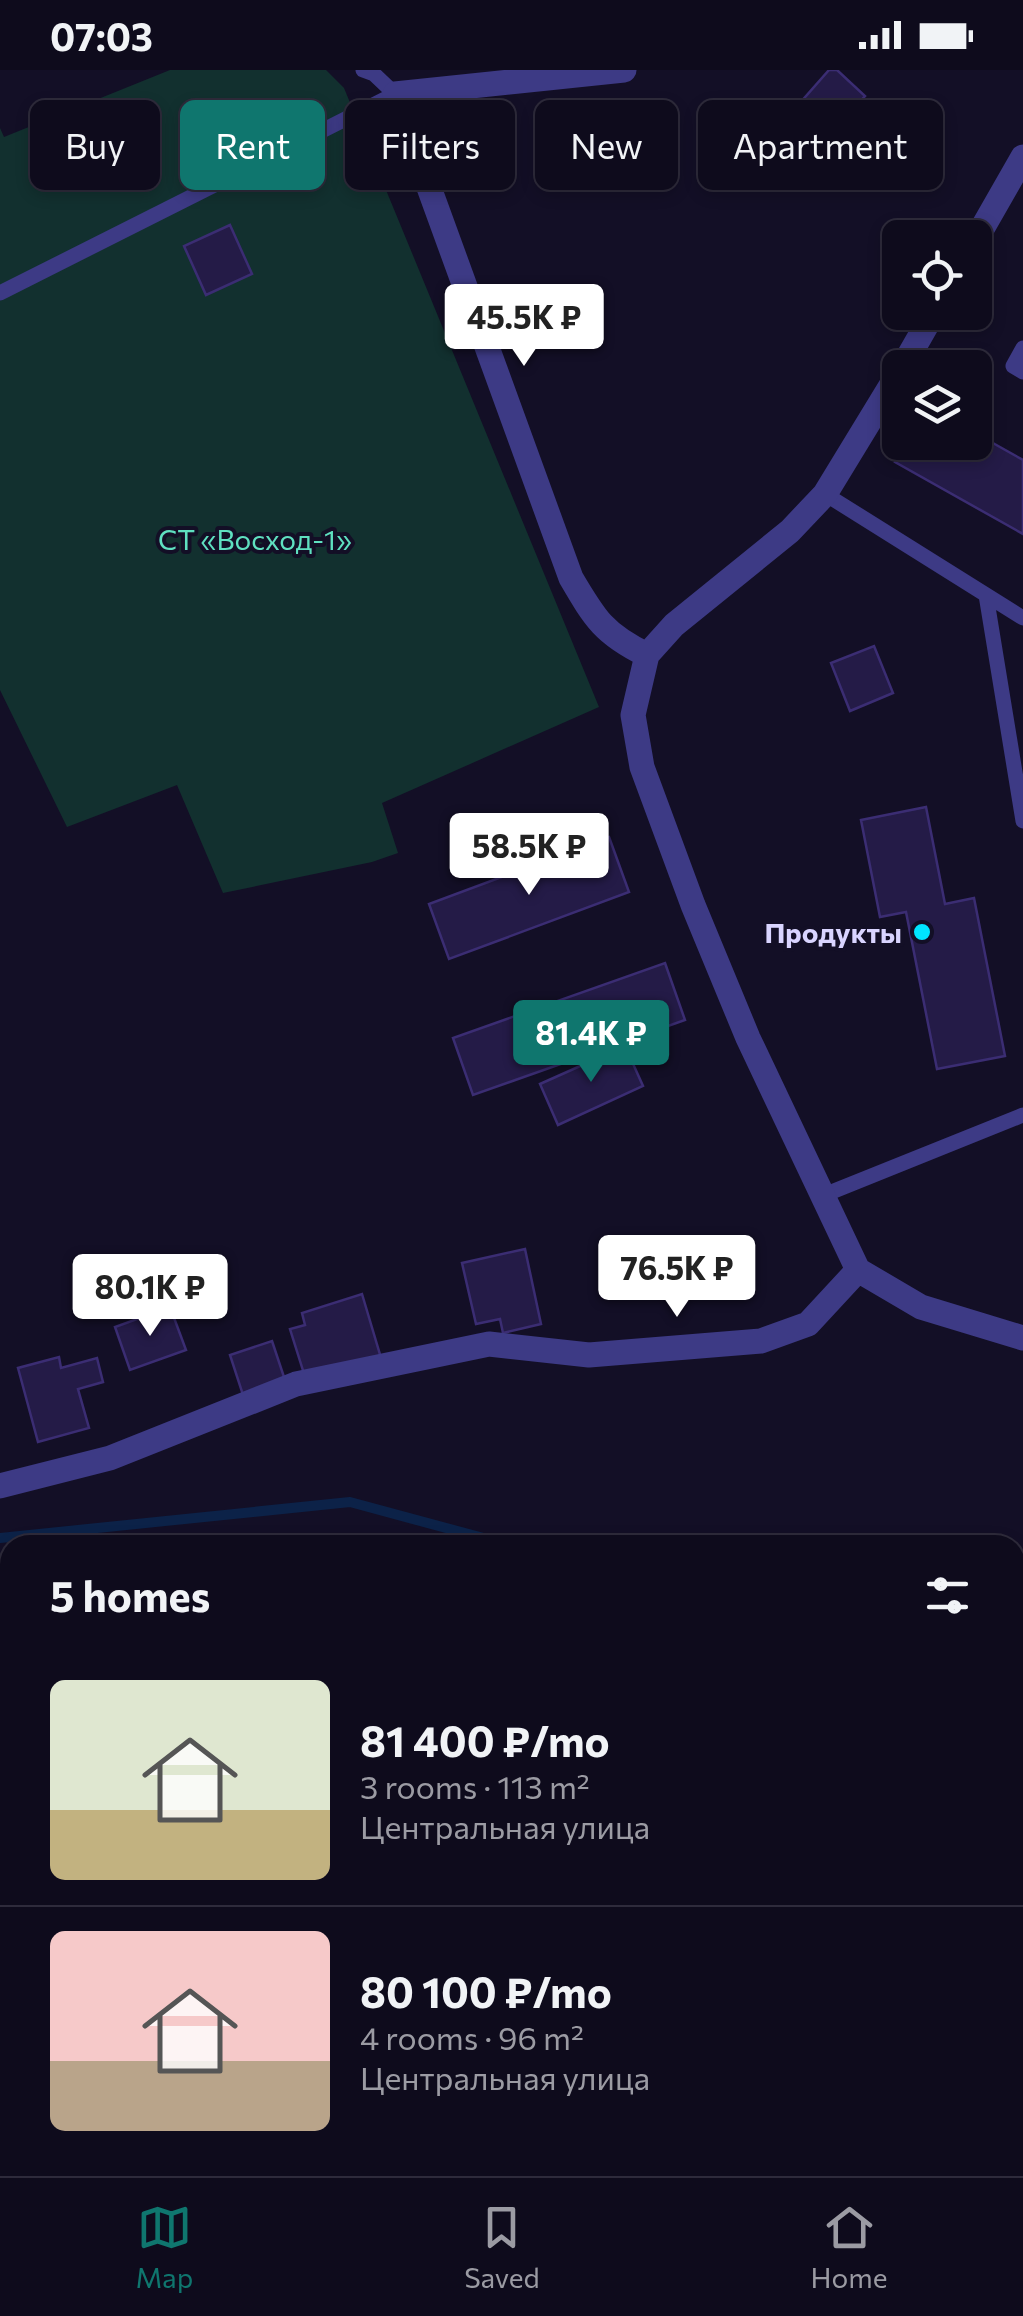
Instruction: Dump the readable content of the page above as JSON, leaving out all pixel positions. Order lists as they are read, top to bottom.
{
  "parks": ["СТ «Восход-1»"],
  "places": ["Продукты"],
  "page": {
    "status": "07:03",
    "chip": [
      "Buy",
      "Rent",
      "Filters",
      "New",
      "Apartment"
    ],
    "price": [
      "45.5K ₽",
      "58.5K ₽",
      "81.4K ₽",
      "76.5K ₽",
      "80.1K ₽"
    ],
    "heading": "5 homes",
    "list": [
      {
        "name": "81 400 ₽/mo",
        "note": "3 rooms · 113 m² · Центральная улица"
      },
      {
        "name": "80 100 ₽/mo",
        "note": "4 rooms · 96 m² · Центральная улица"
      }
    ],
    "tabs": ["Map", "Saved", "Home"]
  }
}
